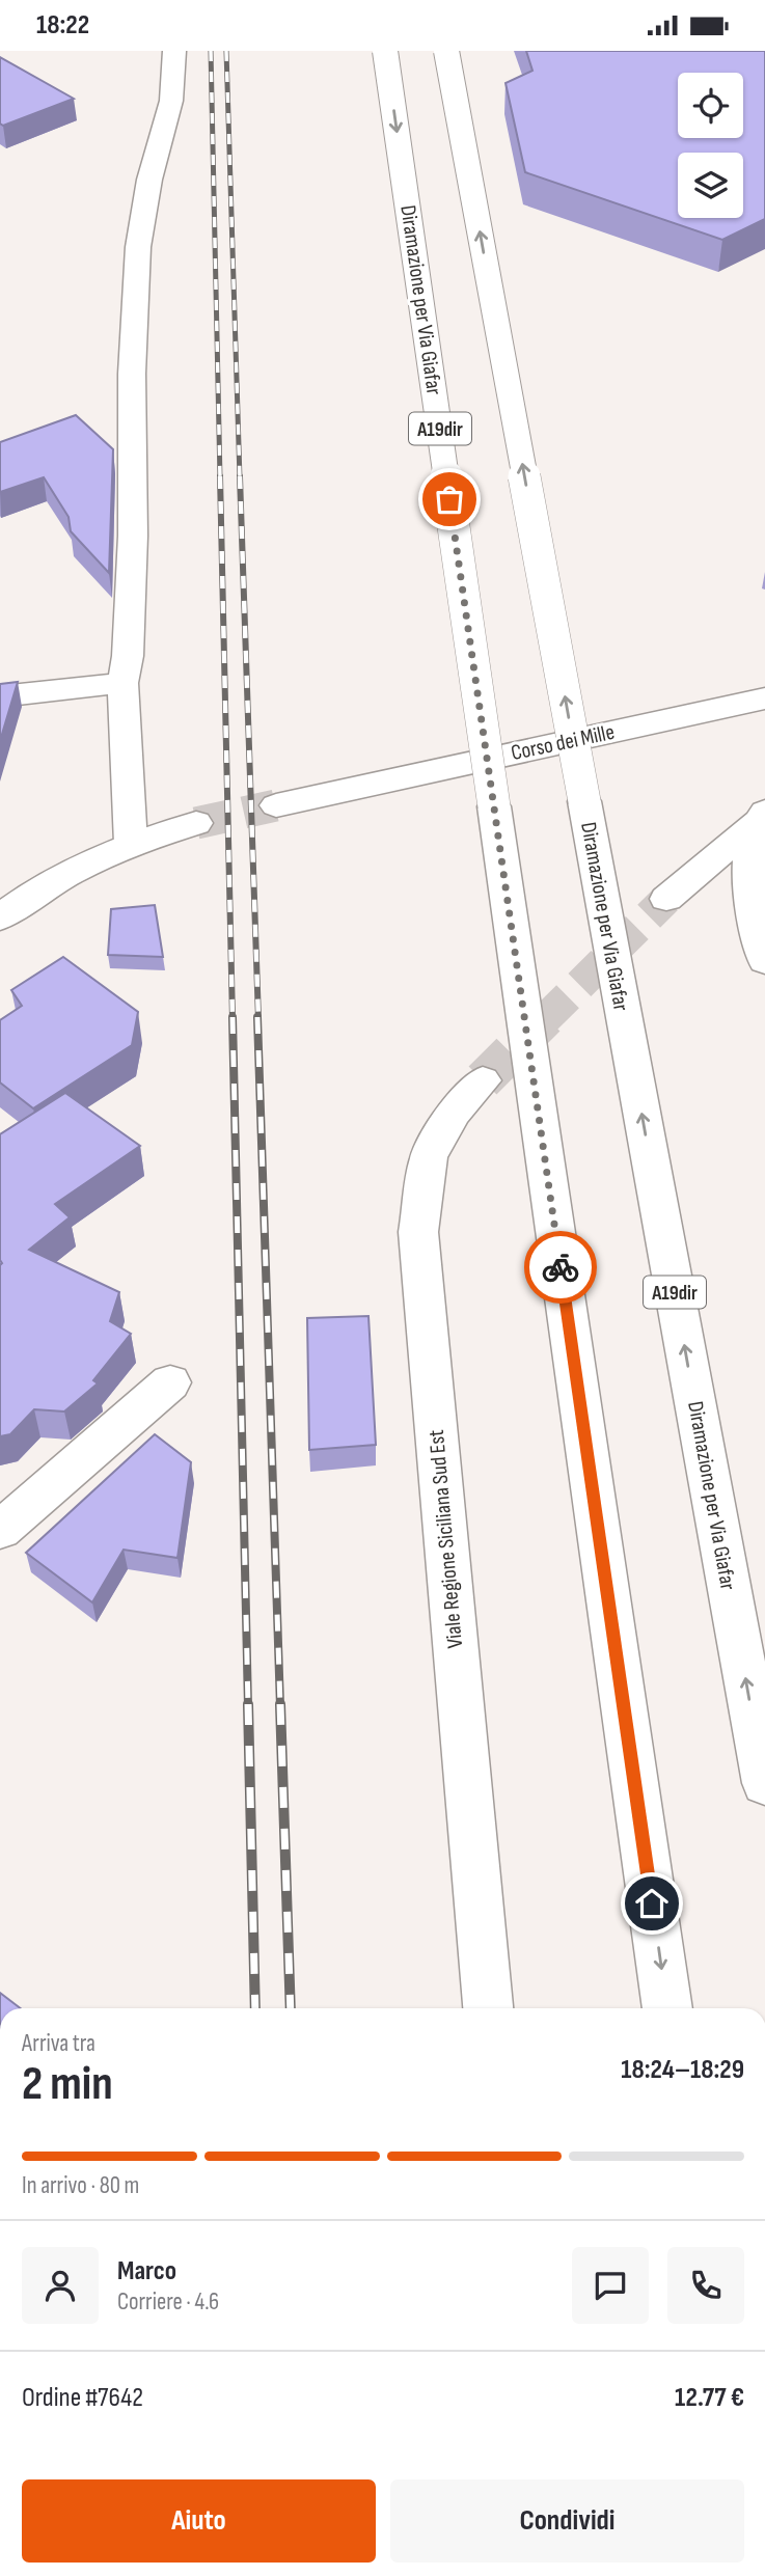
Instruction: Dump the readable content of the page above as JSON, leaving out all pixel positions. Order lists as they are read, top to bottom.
{
  "streets": {
    "main road": [
      "Diramazione per Via Giafar",
      "A19dir",
      "Corso dei Mille",
      "Viale Regione Siciliana Sud Est"
    ]
  },
  "page": {
    "status": "18:22",
    "heading": ["2 min", "Arriva tra", "18:24–18:29"],
    "panel": [
      "Marco",
      "Corriere · 4.6",
      "Ordine #7642",
      "12.77 €"
    ],
    "bar": "In arrivo · 80 m",
    "buttons": ["Aiuto", "Condividi"]
  }
}
